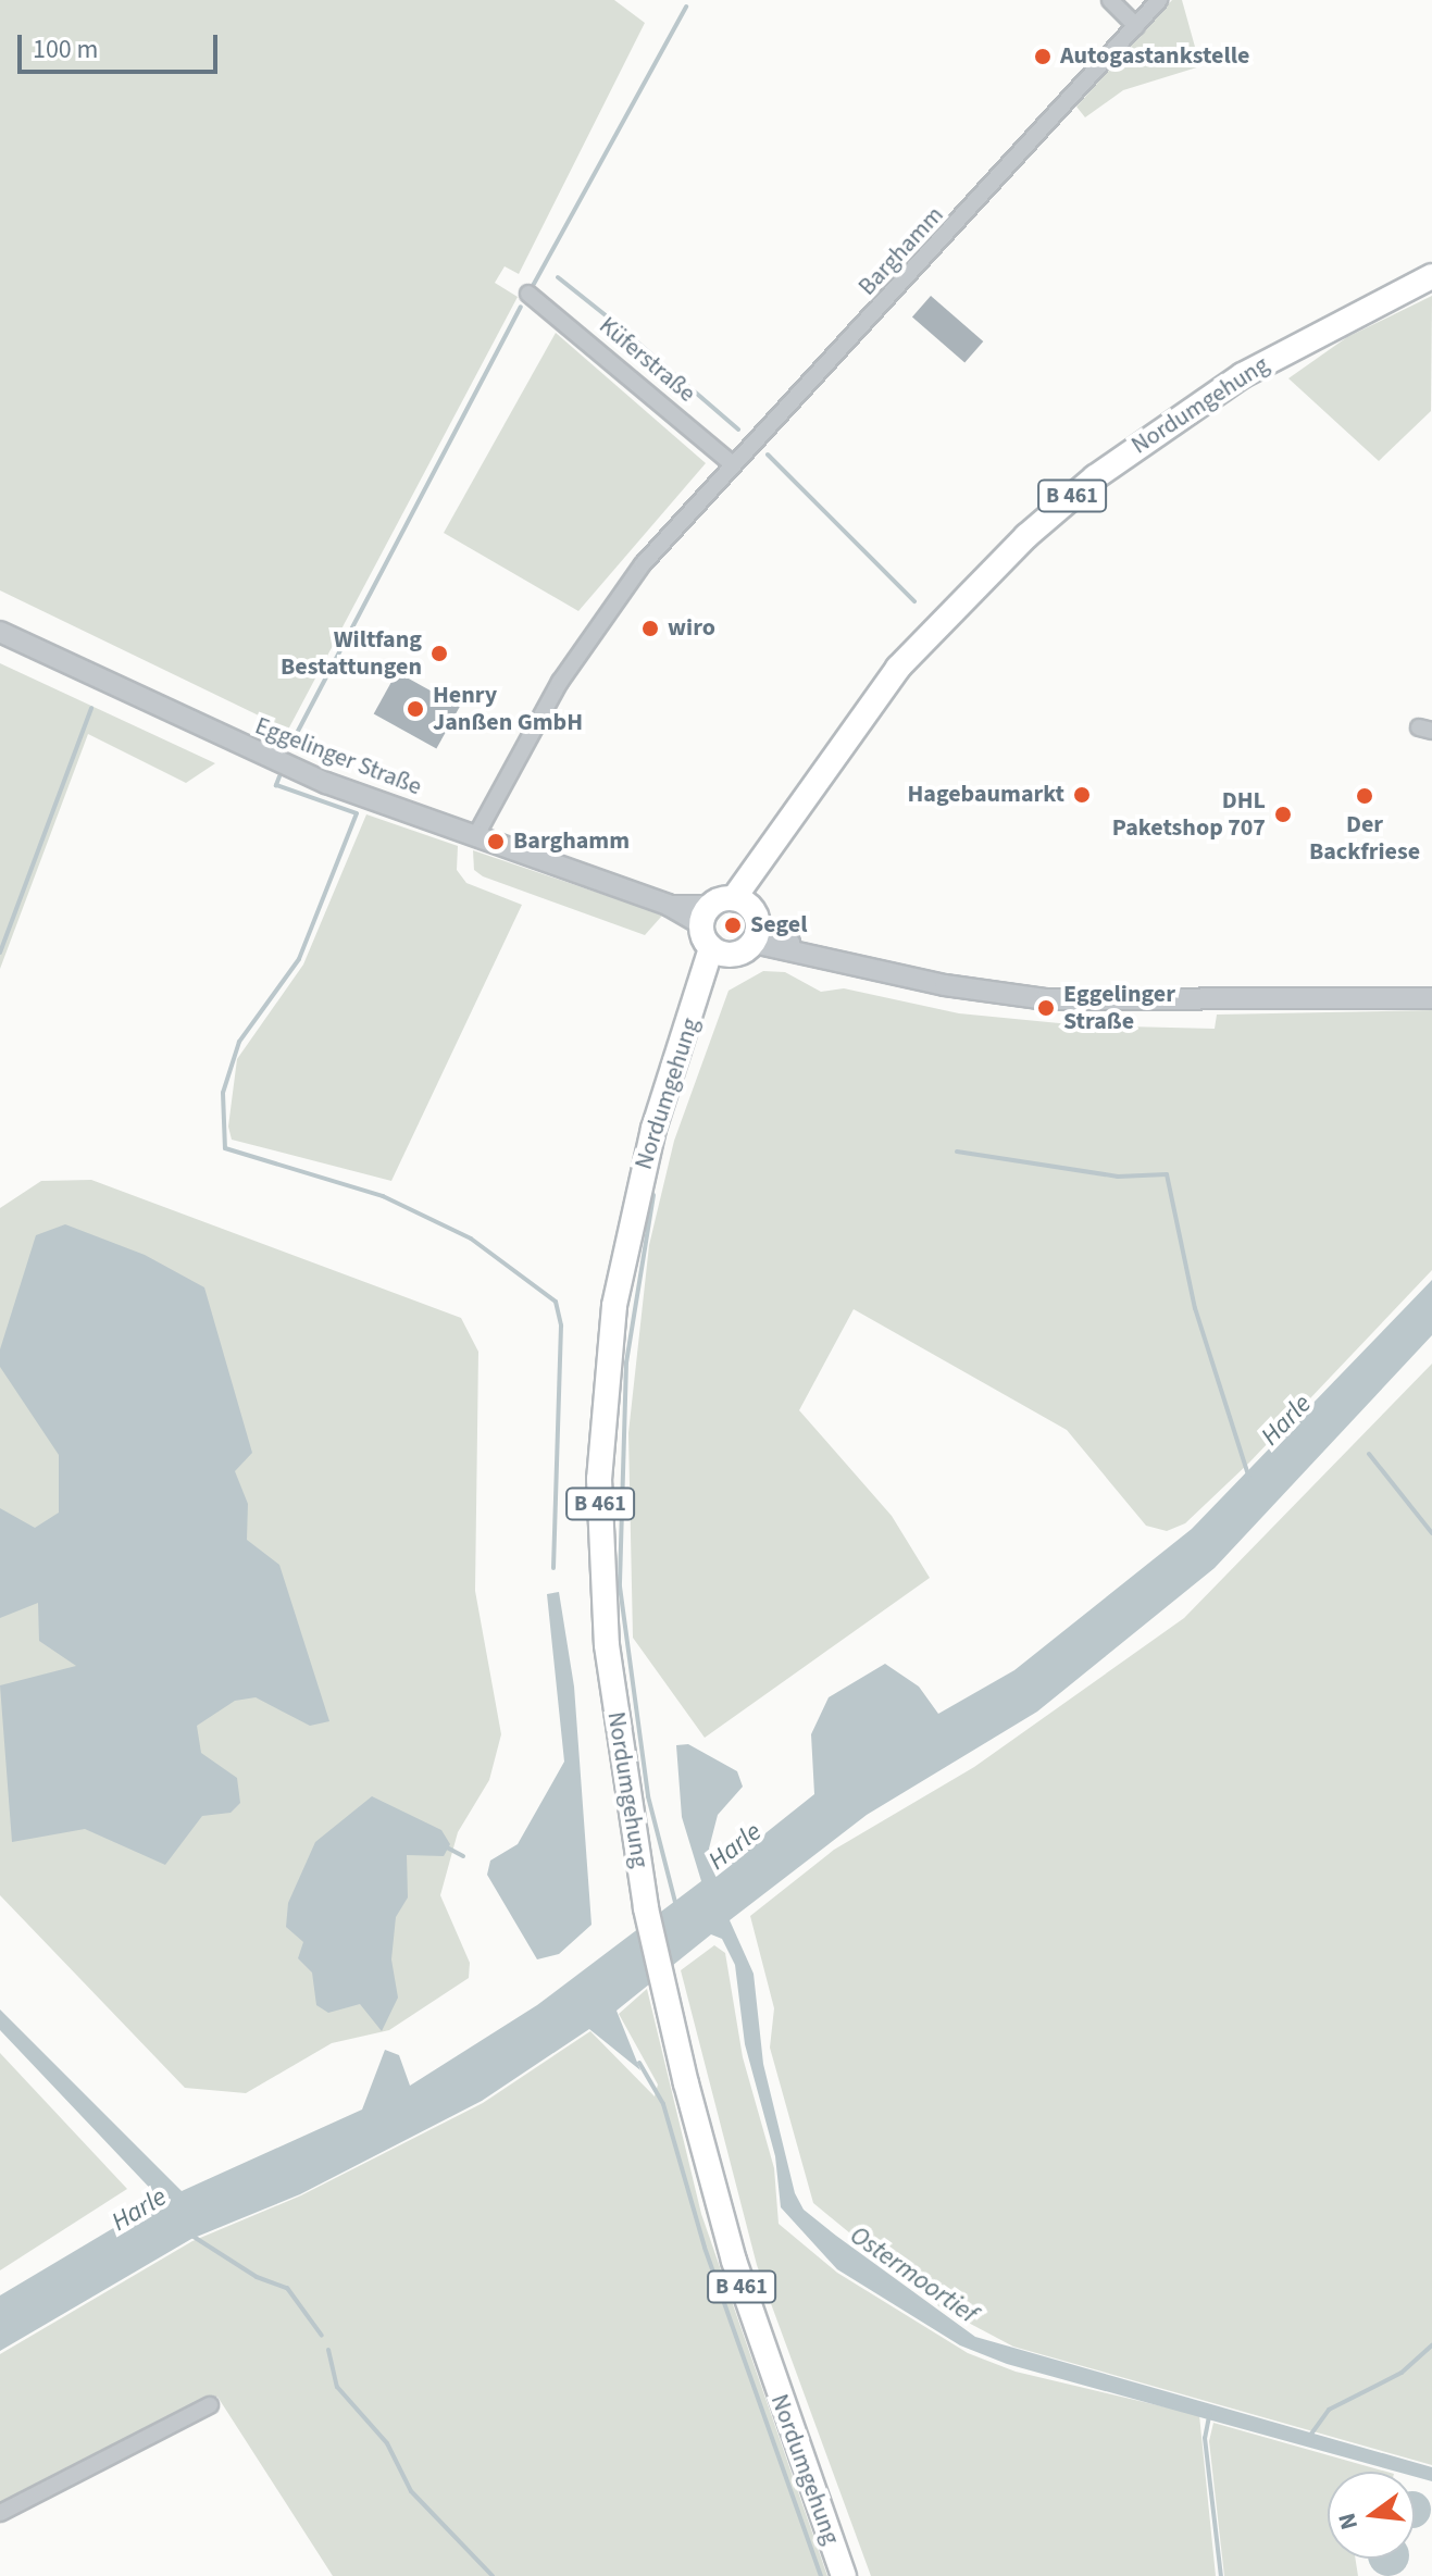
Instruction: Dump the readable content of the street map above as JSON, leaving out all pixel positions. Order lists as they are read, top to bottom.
{
  "streets": {
    "main road": ["Nordumgehung", "B 461"],
    "street": ["Barghamm", "Küferstraße", "Eggelinger Straße"]
  },
  "crossings": [
    ["Barghamm", "Küferstraße"],
    ["Barghamm", "Eggelinger Straße"]
  ],
  "water": ["Harle", "Ostermoortief"],
  "places": [
    "Autogastankstelle",
    "wiro",
    "Wiltfang Bestattungen",
    "Henry Janßen GmbH",
    "Hagebaumarkt",
    "Der Backfriese",
    "DHL Paketshop 707",
    "Barghamm",
    "Segel",
    "Eggelinger Straße"
  ],
  "scale_bar": "100 m",
  "north": "left"
}
